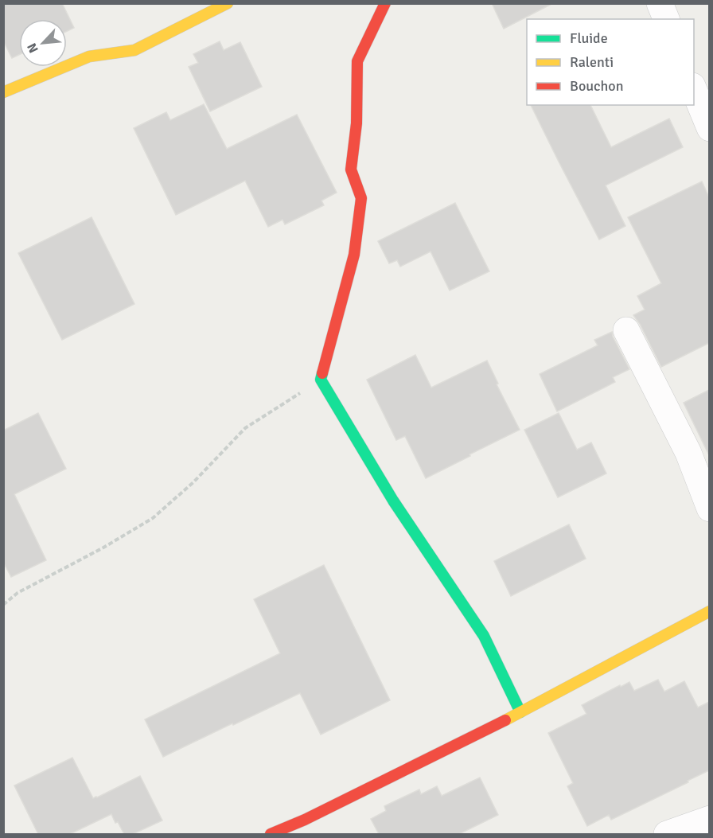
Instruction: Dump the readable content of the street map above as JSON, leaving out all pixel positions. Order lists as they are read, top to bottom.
{
  "legend": ["Fluide", "Ralenti", "Bouchon"],
  "north": "bottom left"
}
